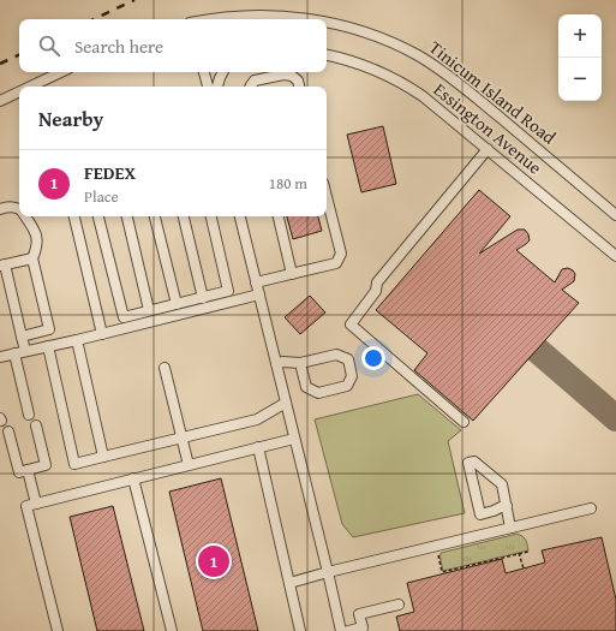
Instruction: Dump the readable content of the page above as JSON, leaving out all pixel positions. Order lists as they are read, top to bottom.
{
  "streets": {
    "street": ["Tinicum Island Road", "Essington Avenue"]
  },
  "page": {
    "map_buttons": ["+", "−"],
    "search": "Search here",
    "heading": "Nearby",
    "list": [
      {
        "mark": "1",
        "name": "FEDEX",
        "note": "Place",
        "value": "180 m"
      }
    ],
    "pins": "1"
  }
}
